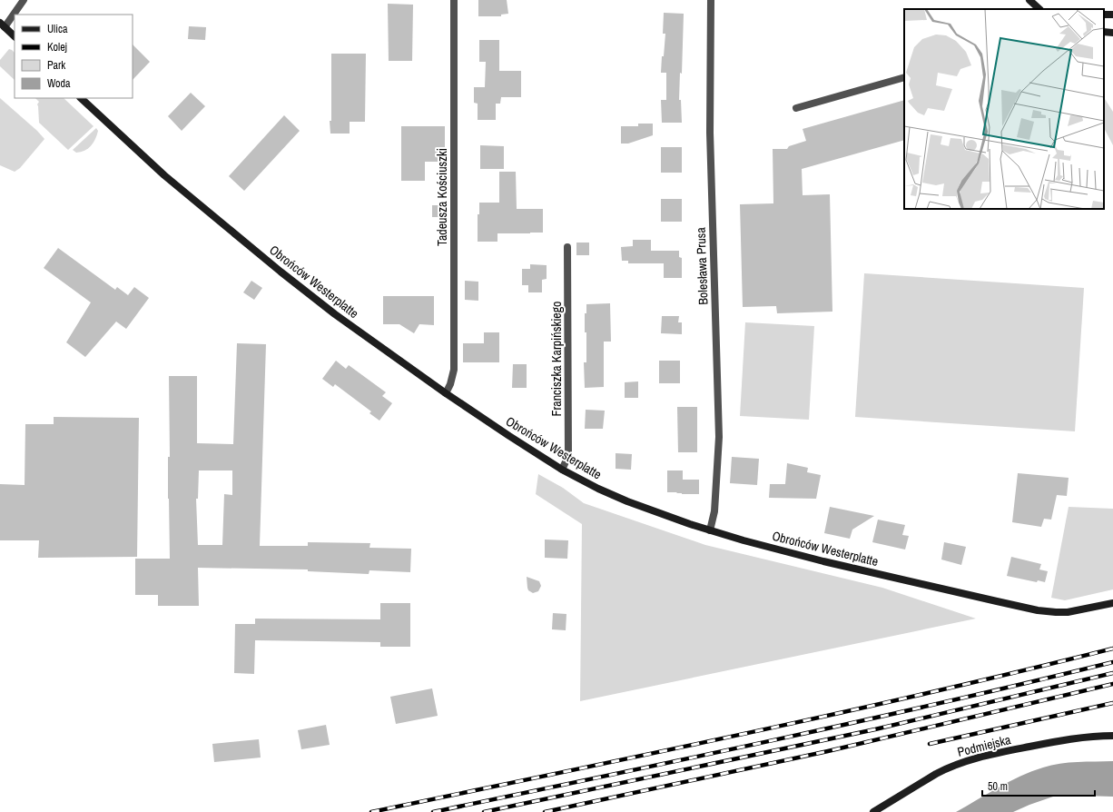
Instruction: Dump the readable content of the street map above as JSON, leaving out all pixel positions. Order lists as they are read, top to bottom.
{
  "streets": {
    "street": [
      "Tadeusza Kościuszki",
      "Bolesława Prusa",
      "Obrońców Westerplatte",
      "Franciszka Karpińskiego",
      "Podmiejska"
    ]
  },
  "crossings": [
    ["Tadeusza Kościuszki", "Obrońców Westerplatte"],
    ["Bolesława Prusa", "Obrońców Westerplatte"],
    ["Obrońców Westerplatte", "Franciszka Karpińskiego"]
  ],
  "legend": [
    "Ulica",
    "Kolej",
    "Park",
    "Woda"
  ],
  "scale_bar": "50 m"
}
